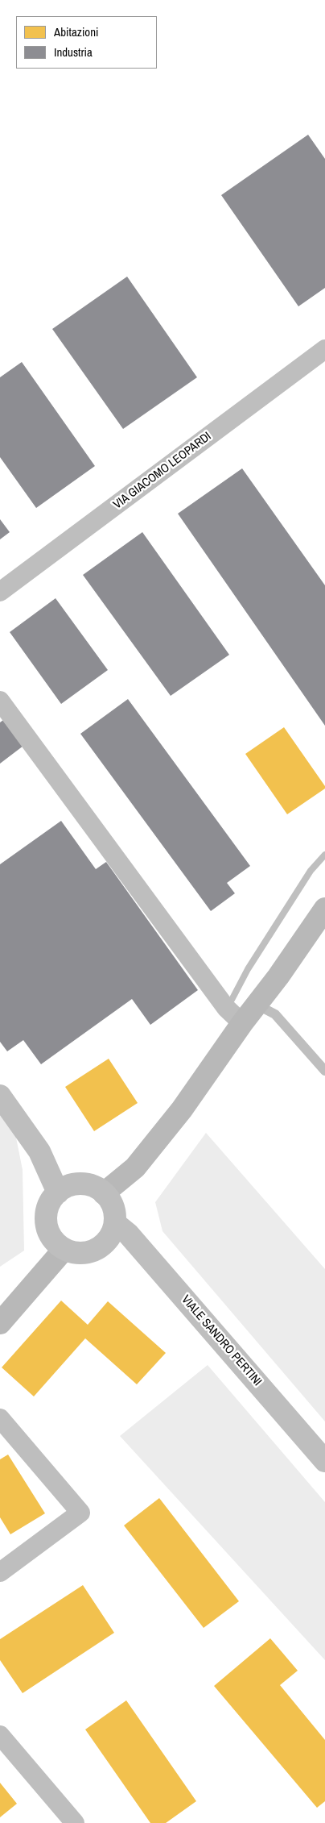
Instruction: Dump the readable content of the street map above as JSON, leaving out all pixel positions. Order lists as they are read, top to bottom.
{
  "streets": {
    "main road": ["VIALE SANDRO PERTINI"],
    "street": ["VIA GIACOMO LEOPARDI"]
  },
  "legend": ["Abitazioni", "Industria"]
}
